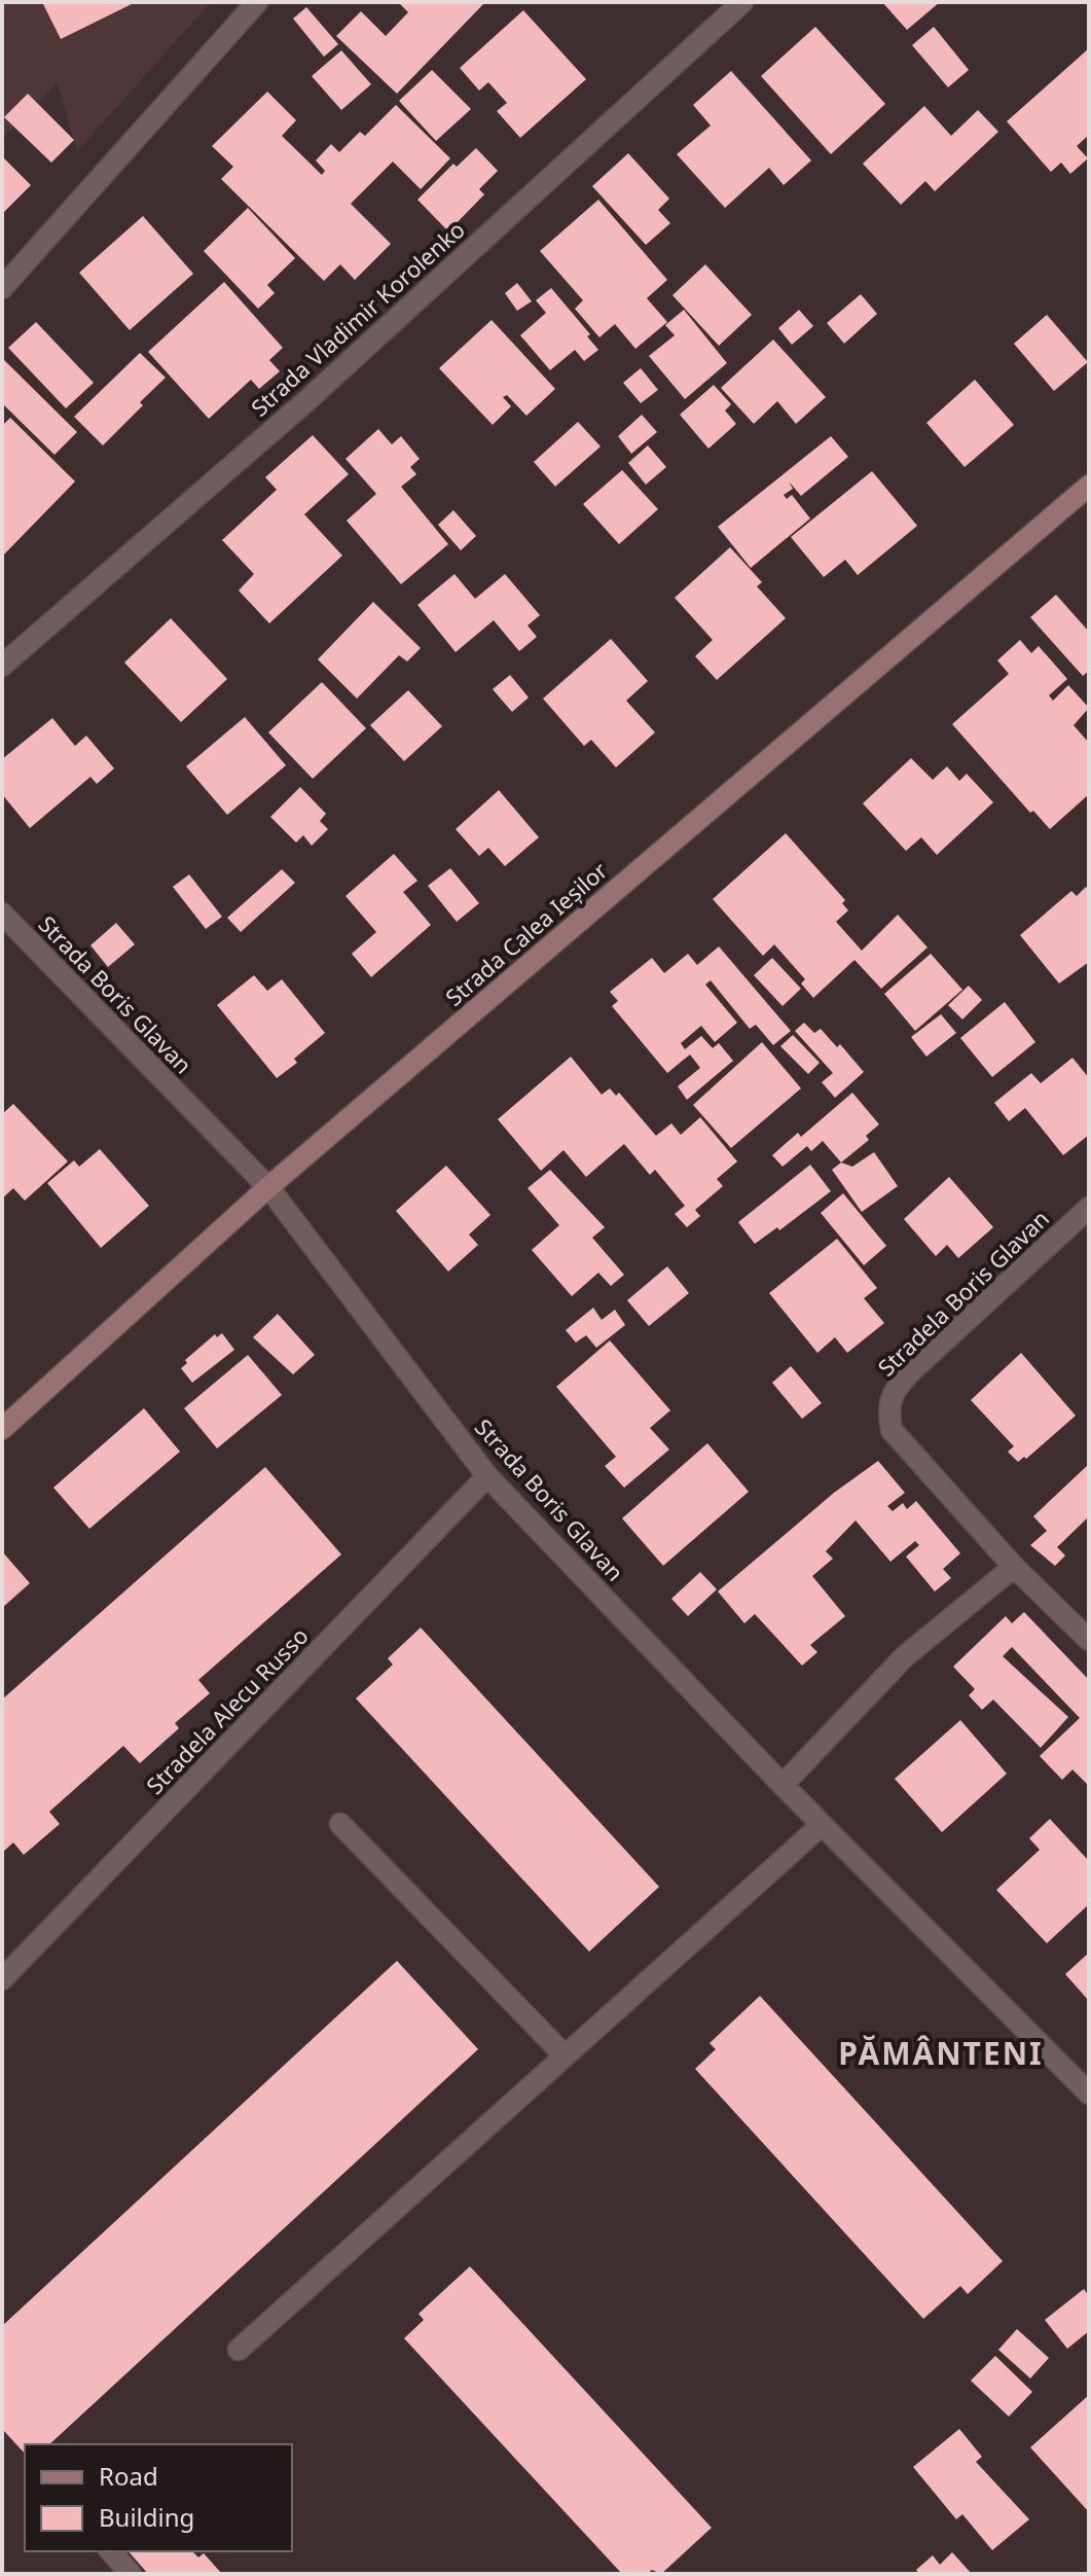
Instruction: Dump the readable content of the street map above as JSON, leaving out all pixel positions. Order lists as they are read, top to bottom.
{
  "streets": {
    "street": [
      "Strada Vladimir Korolenko",
      "Strada Calea Ieșilor",
      "Strada Boris Glavan",
      "Stradela Boris Glavan",
      "Stradela Alecu Russo"
    ]
  },
  "crossings": [
    ["Strada Calea Ieșilor", "Strada Boris Glavan"],
    ["Strada Boris Glavan", "Stradela Alecu Russo"]
  ],
  "districts": ["PĂMÂNTENI"],
  "legend": ["Road", "Building"]
}
